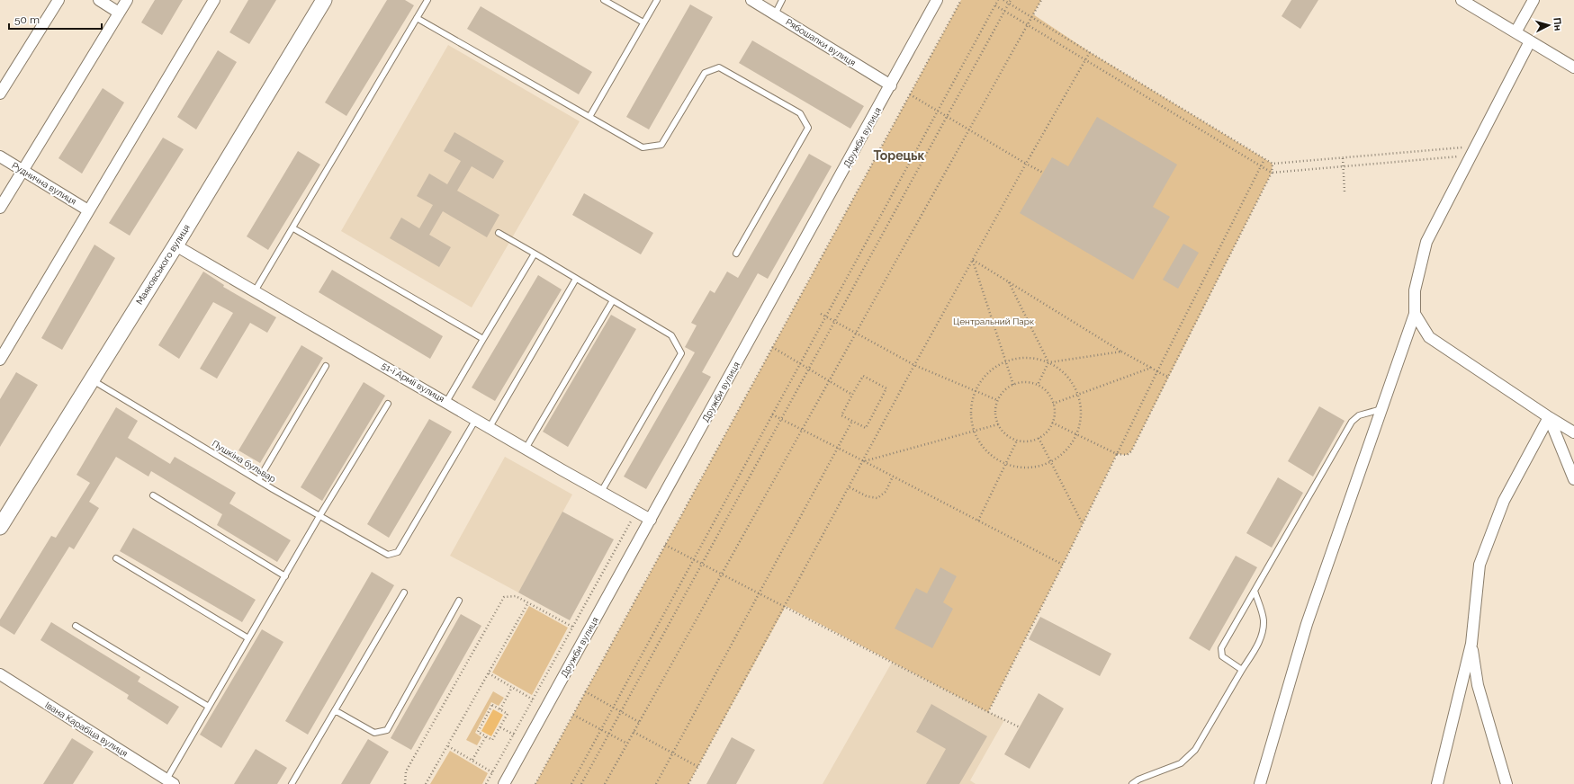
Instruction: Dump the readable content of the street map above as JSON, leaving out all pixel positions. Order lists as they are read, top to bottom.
{
  "streets": {
    "main road": ["Маяковського вулиця"],
    "street": [
      "Рябошапки вулиця",
      "Дружби вулиця",
      "Руднична вулиця",
      "51-ї Армії вулиця",
      "Івана Карабіца вулиця"
    ],
    "lane": ["Пушкіна бульвар"]
  },
  "crossings": [
    ["Рябошапки вулиця", "Дружби вулиця"],
    ["Дружби вулиця", "51-ї Армії вулиця"],
    ["Маяковського вулиця", "51-ї Армії вулиця"],
    ["Маяковського вулиця", "Пушкіна бульвар"],
    ["51-ї Армії вулиця", "Пушкіна бульвар"]
  ],
  "districts": ["Торецьк"],
  "parks": ["Центральний Парк"],
  "scale_bar": "50 m",
  "north": "right"
}
